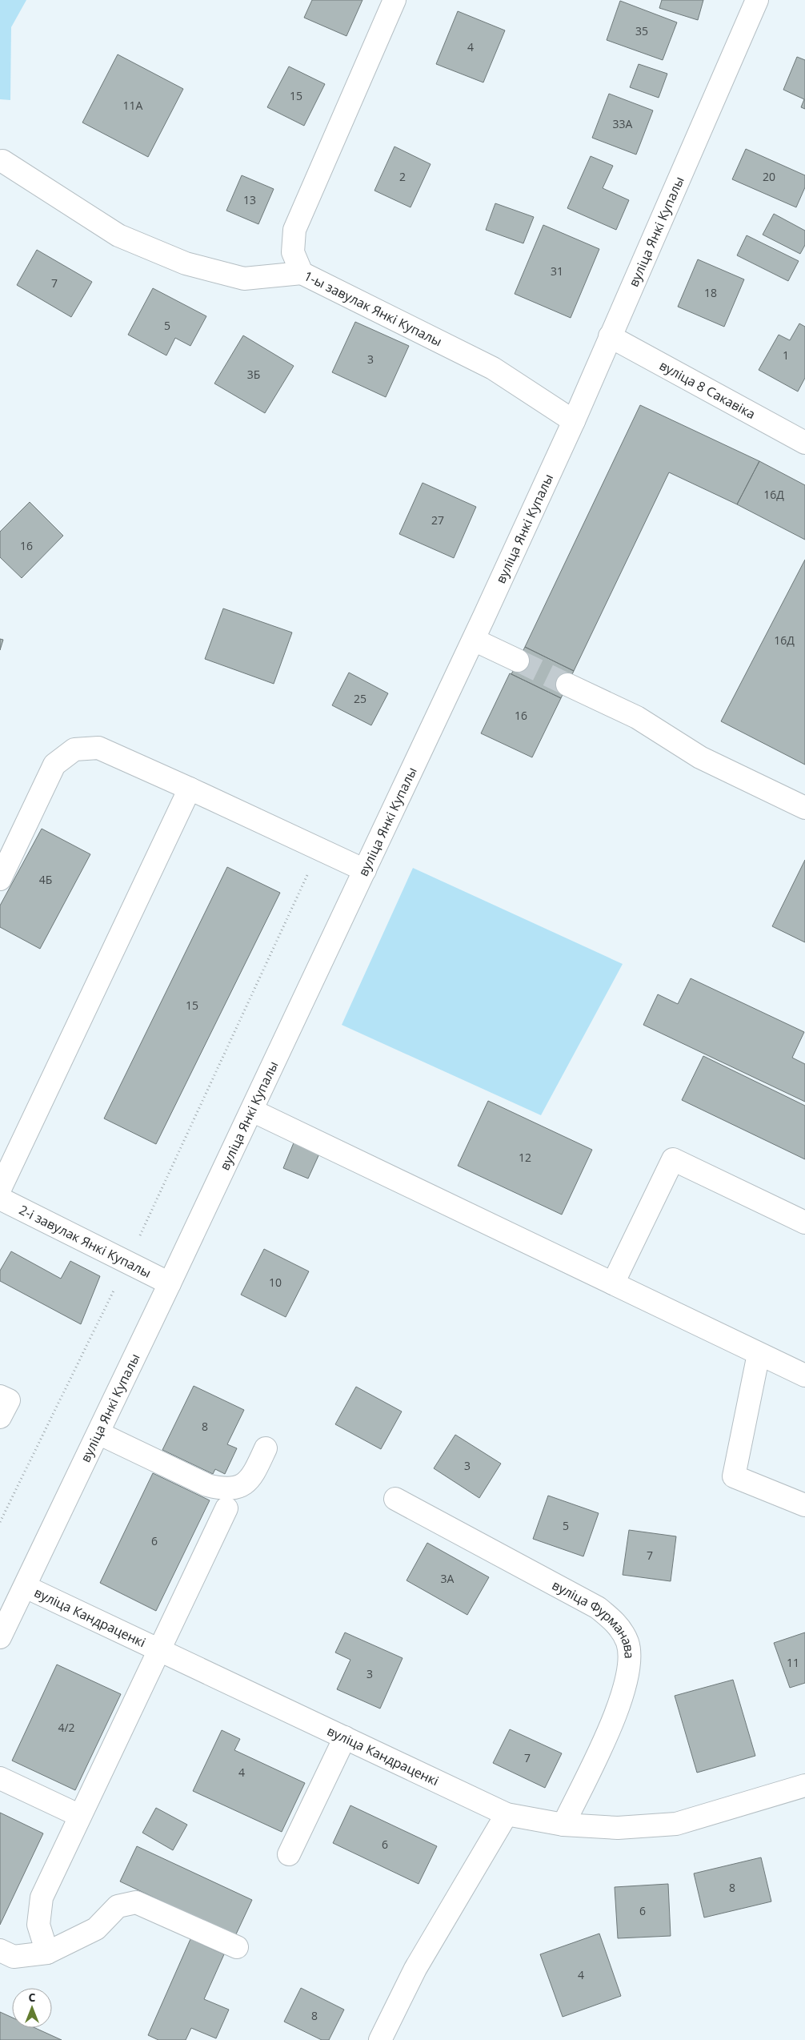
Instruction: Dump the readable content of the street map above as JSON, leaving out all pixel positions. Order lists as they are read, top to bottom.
{
  "streets": {
    "street": [
      "вуліца Янкі Купалы",
      "1-ы завулак Янкі Купалы",
      "вуліца 8 Сакавіка",
      "2-і завулак Янкі Купалы",
      "вуліца Кандраценкі",
      "вуліца Фурманава"
    ]
  },
  "crossings": [
    ["вуліца Янкі Купалы", "1-ы завулак Янкі Купалы"],
    ["вуліца Янкі Купалы", "вуліца 8 Сакавіка"],
    ["вуліца Янкі Купалы", "2-і завулак Янкі Купалы"],
    ["вуліца Янкі Купалы", "вуліца Кандраценкі"]
  ],
  "house_numbers": [
    "35",
    "4",
    "15",
    "11А",
    "33А",
    "2",
    "20",
    "13",
    "31",
    "7",
    "18",
    "5",
    "1",
    "3",
    "3Б",
    "16Д",
    "27",
    "16",
    "16Д",
    "25",
    "16",
    "4Б",
    "15",
    "12",
    "10",
    "8",
    "3",
    "5",
    "6",
    "7",
    "3А",
    "11",
    "3",
    "4/2",
    "7",
    "4",
    "6",
    "8",
    "6",
    "4",
    "8"
  ],
  "north": "top"
}
